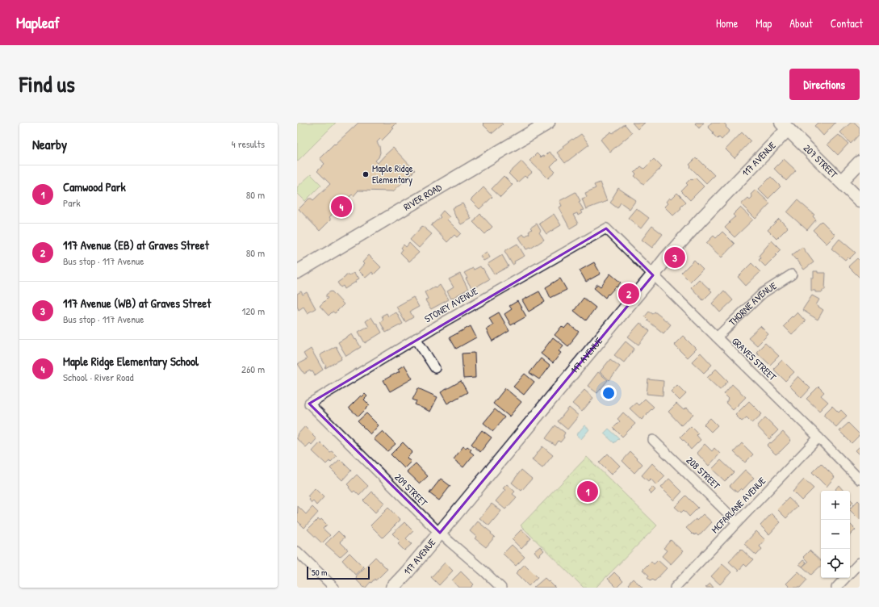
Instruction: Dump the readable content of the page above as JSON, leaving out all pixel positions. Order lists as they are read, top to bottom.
{
  "streets": {
    "street": [
      "117 AVENUE",
      "207 STREET",
      "RIVER ROAD",
      "STONEY AVENUE",
      "THORNE AVENUE",
      "GRAVES STREET",
      "208 STREET",
      "209 STREET",
      "MCFARLANE AVENUE"
    ]
  },
  "crossings": [
    ["117 AVENUE", "207 STREET"],
    ["117 AVENUE", "GRAVES STREET"],
    ["117 AVENUE", "209 STREET"],
    ["STONEY AVENUE", "GRAVES STREET"],
    ["STONEY AVENUE", "209 STREET"],
    ["THORNE AVENUE", "GRAVES STREET"],
    ["GRAVES STREET", "MCFARLANE AVENUE"],
    ["208 STREET", "MCFARLANE AVENUE"]
  ],
  "places": ["Maple Ridge Elementary"],
  "scale_bar": "50 m",
  "page": {
    "header": "Mapleaf",
    "nav": [
      "Home",
      "Map",
      "About",
      "Contact"
    ],
    "title": "Find us",
    "buttons": "Directions",
    "heading": ["Nearby", "4 results"],
    "list": [
      {
        "mark": "1",
        "name": "Camwood Park",
        "note": "Park",
        "value": "80 m"
      },
      {
        "mark": "2",
        "name": "117 Avenue (EB) at Graves Street",
        "note": "Bus stop · 117 Avenue",
        "value": "80 m"
      },
      {
        "mark": "3",
        "name": "117 Avenue (WB) at Graves Street",
        "note": "Bus stop · 117 Avenue",
        "value": "120 m"
      },
      {
        "mark": "4",
        "name": "Maple Ridge Elementary School",
        "note": "School · River Road",
        "value": "260 m"
      }
    ],
    "pins": [
      "4",
      "3",
      "2",
      "1"
    ],
    "map_buttons": ["+", "−"],
    "scale": "50 m"
  }
}
